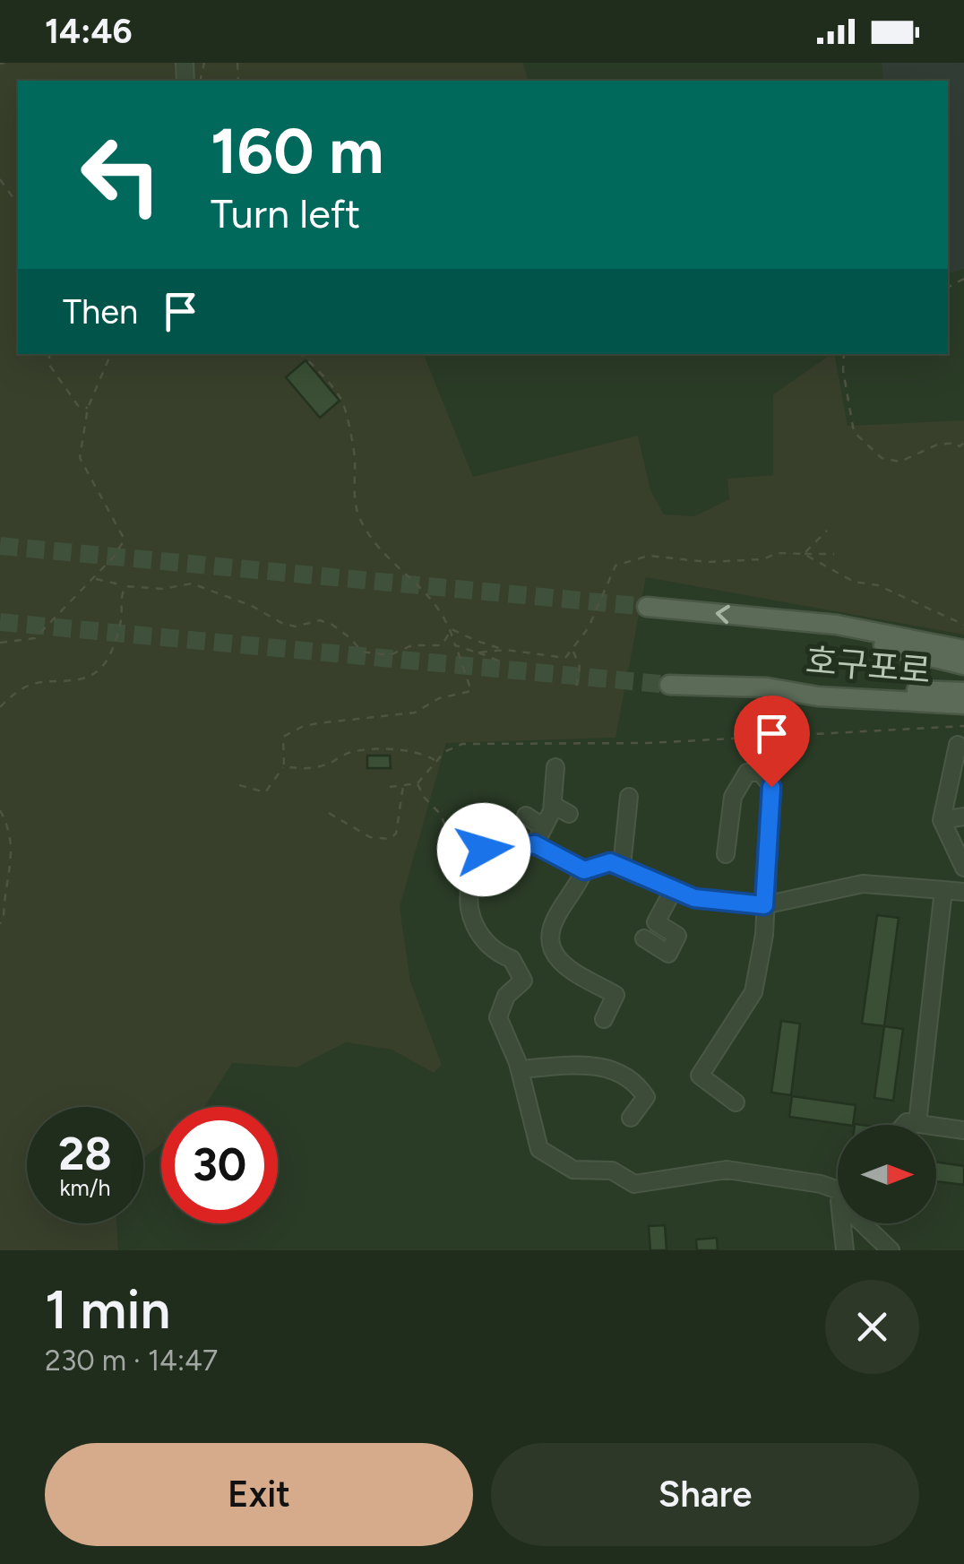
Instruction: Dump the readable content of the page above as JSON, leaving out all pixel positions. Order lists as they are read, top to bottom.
{
  "streets": {
    "main road": ["호구포로"]
  },
  "north": "right",
  "page": {
    "status": "14:46",
    "turn": ["160 m", "Turn left"],
    "then": "Then",
    "speed": "28 km/h",
    "limit": "30",
    "heading": ["1 min", "230 m · 14:47"],
    "buttons": ["Exit", "Share"]
  }
}
